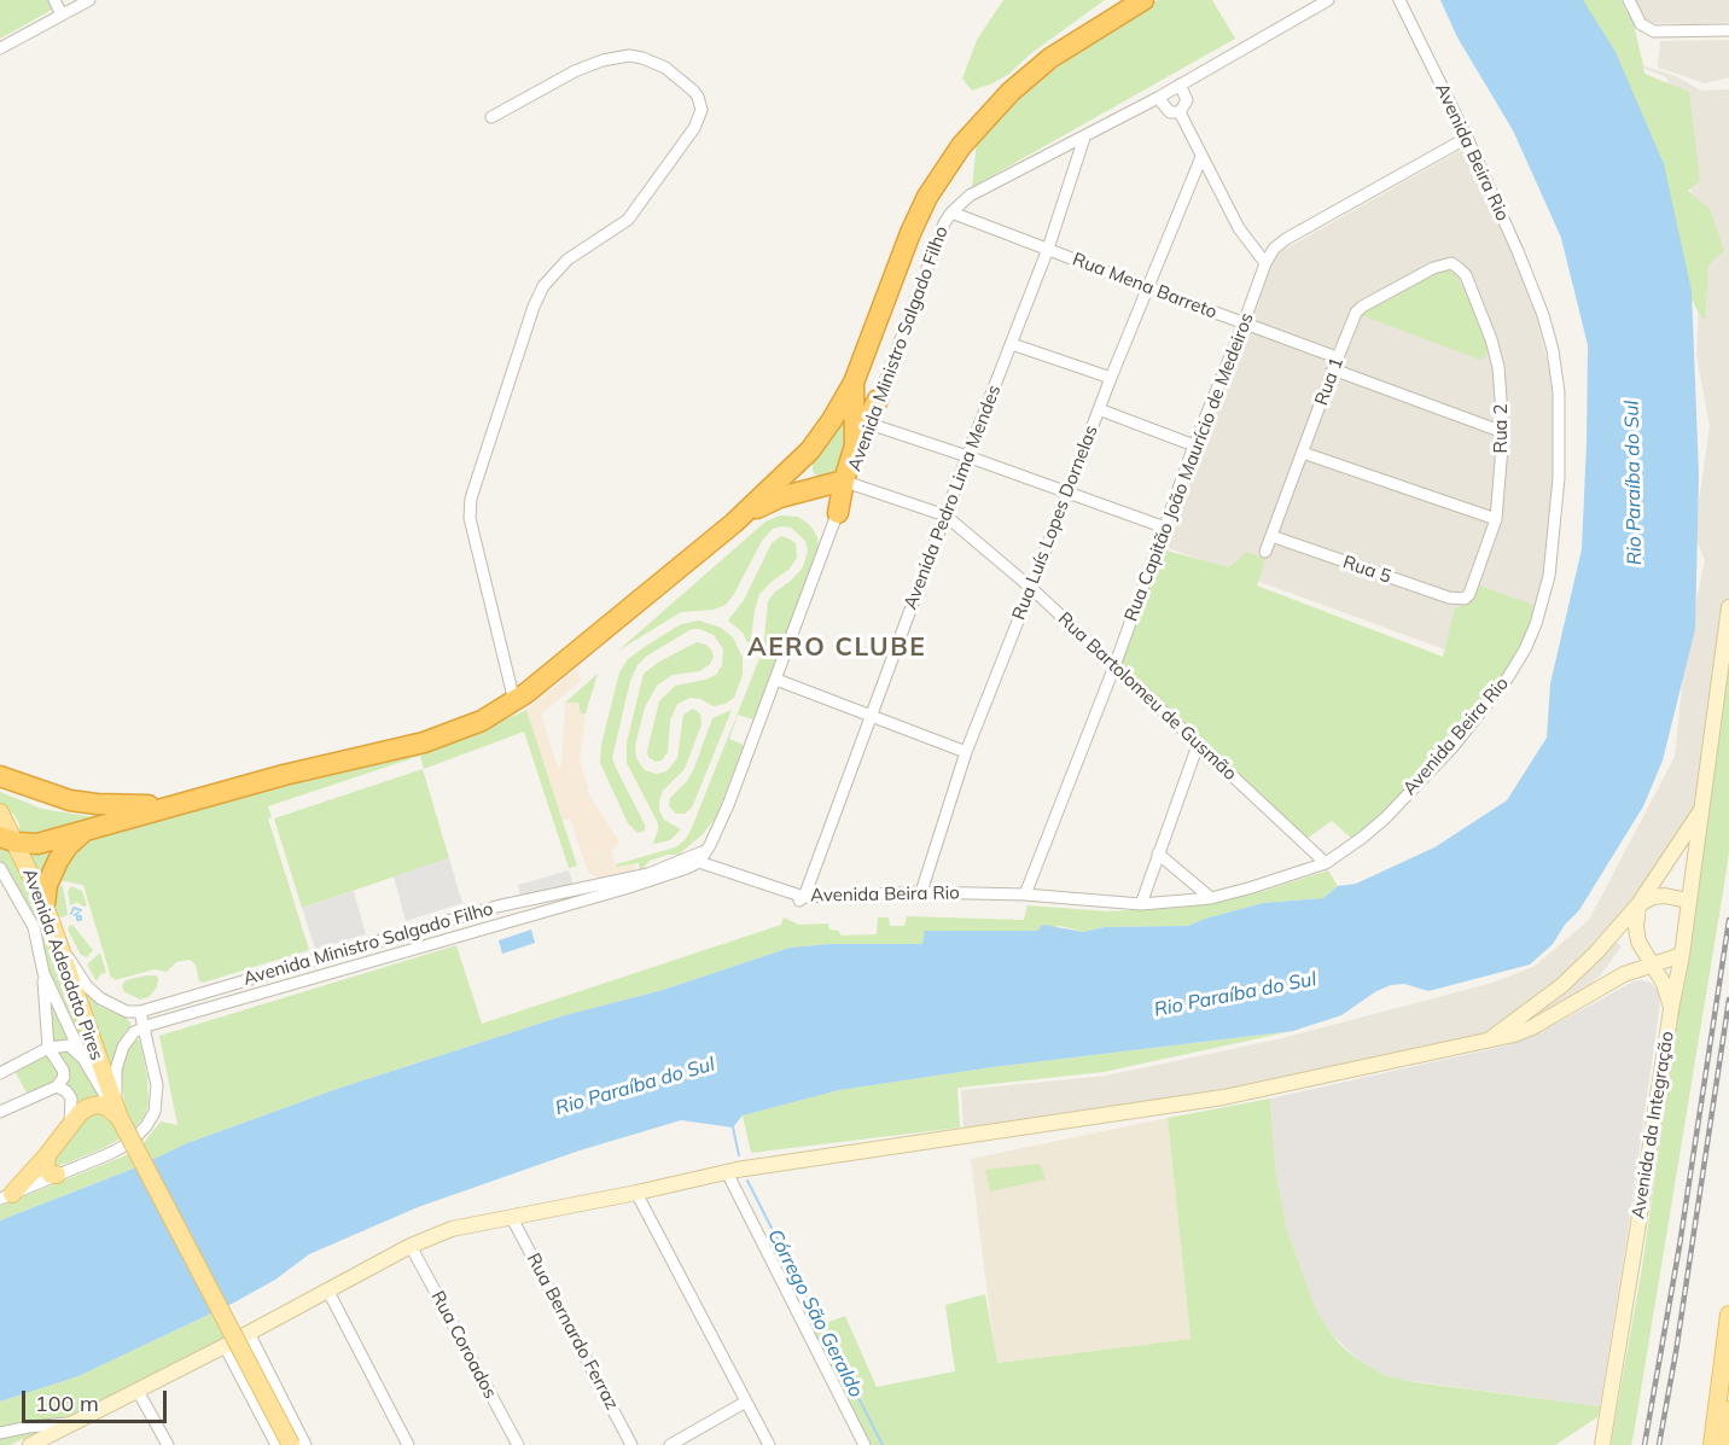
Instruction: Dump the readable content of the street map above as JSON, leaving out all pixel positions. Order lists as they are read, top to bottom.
{
  "streets": {
    "main road": ["Avenida Adeodato Pires"],
    "street": [
      "Avenida Beira Rio",
      "Rua Mena Barreto",
      "Avenida Ministro Salgado Filho",
      "Rua 1",
      "Rua 2",
      "Rua Capitão João Maurício de Medeiros",
      "Avenida Pedro Lima Mendes",
      "Rua Luís Lopes Dornelas",
      "Rua 5",
      "Rua Bartolomeu de Gusmão",
      "Avenida da Integração",
      "Rua Bernardo Ferraz",
      "Rua Coroados"
    ]
  },
  "crossings": [
    ["Avenida Beira Rio", "Avenida Ministro Salgado Filho"],
    ["Avenida Beira Rio", "Rua Capitão João Maurício de Medeiros"],
    ["Avenida Beira Rio", "Avenida Pedro Lima Mendes"],
    ["Avenida Beira Rio", "Rua Luís Lopes Dornelas"],
    ["Avenida Beira Rio", "Rua Bartolomeu de Gusmão"],
    ["Rua Mena Barreto", "Avenida Ministro Salgado Filho"],
    ["Rua Mena Barreto", "Rua 1"],
    ["Rua Mena Barreto", "Rua Capitão João Maurício de Medeiros"],
    ["Rua Mena Barreto", "Avenida Pedro Lima Mendes"],
    ["Rua Mena Barreto", "Rua Luís Lopes Dornelas"],
    ["Avenida Ministro Salgado Filho", "Avenida Pedro Lima Mendes"],
    ["Avenida Ministro Salgado Filho", "Rua Bartolomeu de Gusmão"],
    ["Rua 1", "Rua 2"],
    ["Rua 1", "Rua 5"],
    ["Rua 2", "Rua 5"],
    ["Rua Capitão João Maurício de Medeiros", "Rua Bartolomeu de Gusmão"],
    ["Avenida Pedro Lima Mendes", "Rua Bartolomeu de Gusmão"],
    ["Rua Luís Lopes Dornelas", "Rua Bartolomeu de Gusmão"]
  ],
  "districts": ["AERO CLUBE"],
  "water": ["Rio Paraíba do Sul", "Córrego São Geraldo"],
  "scale_bar": "100 m"
}
